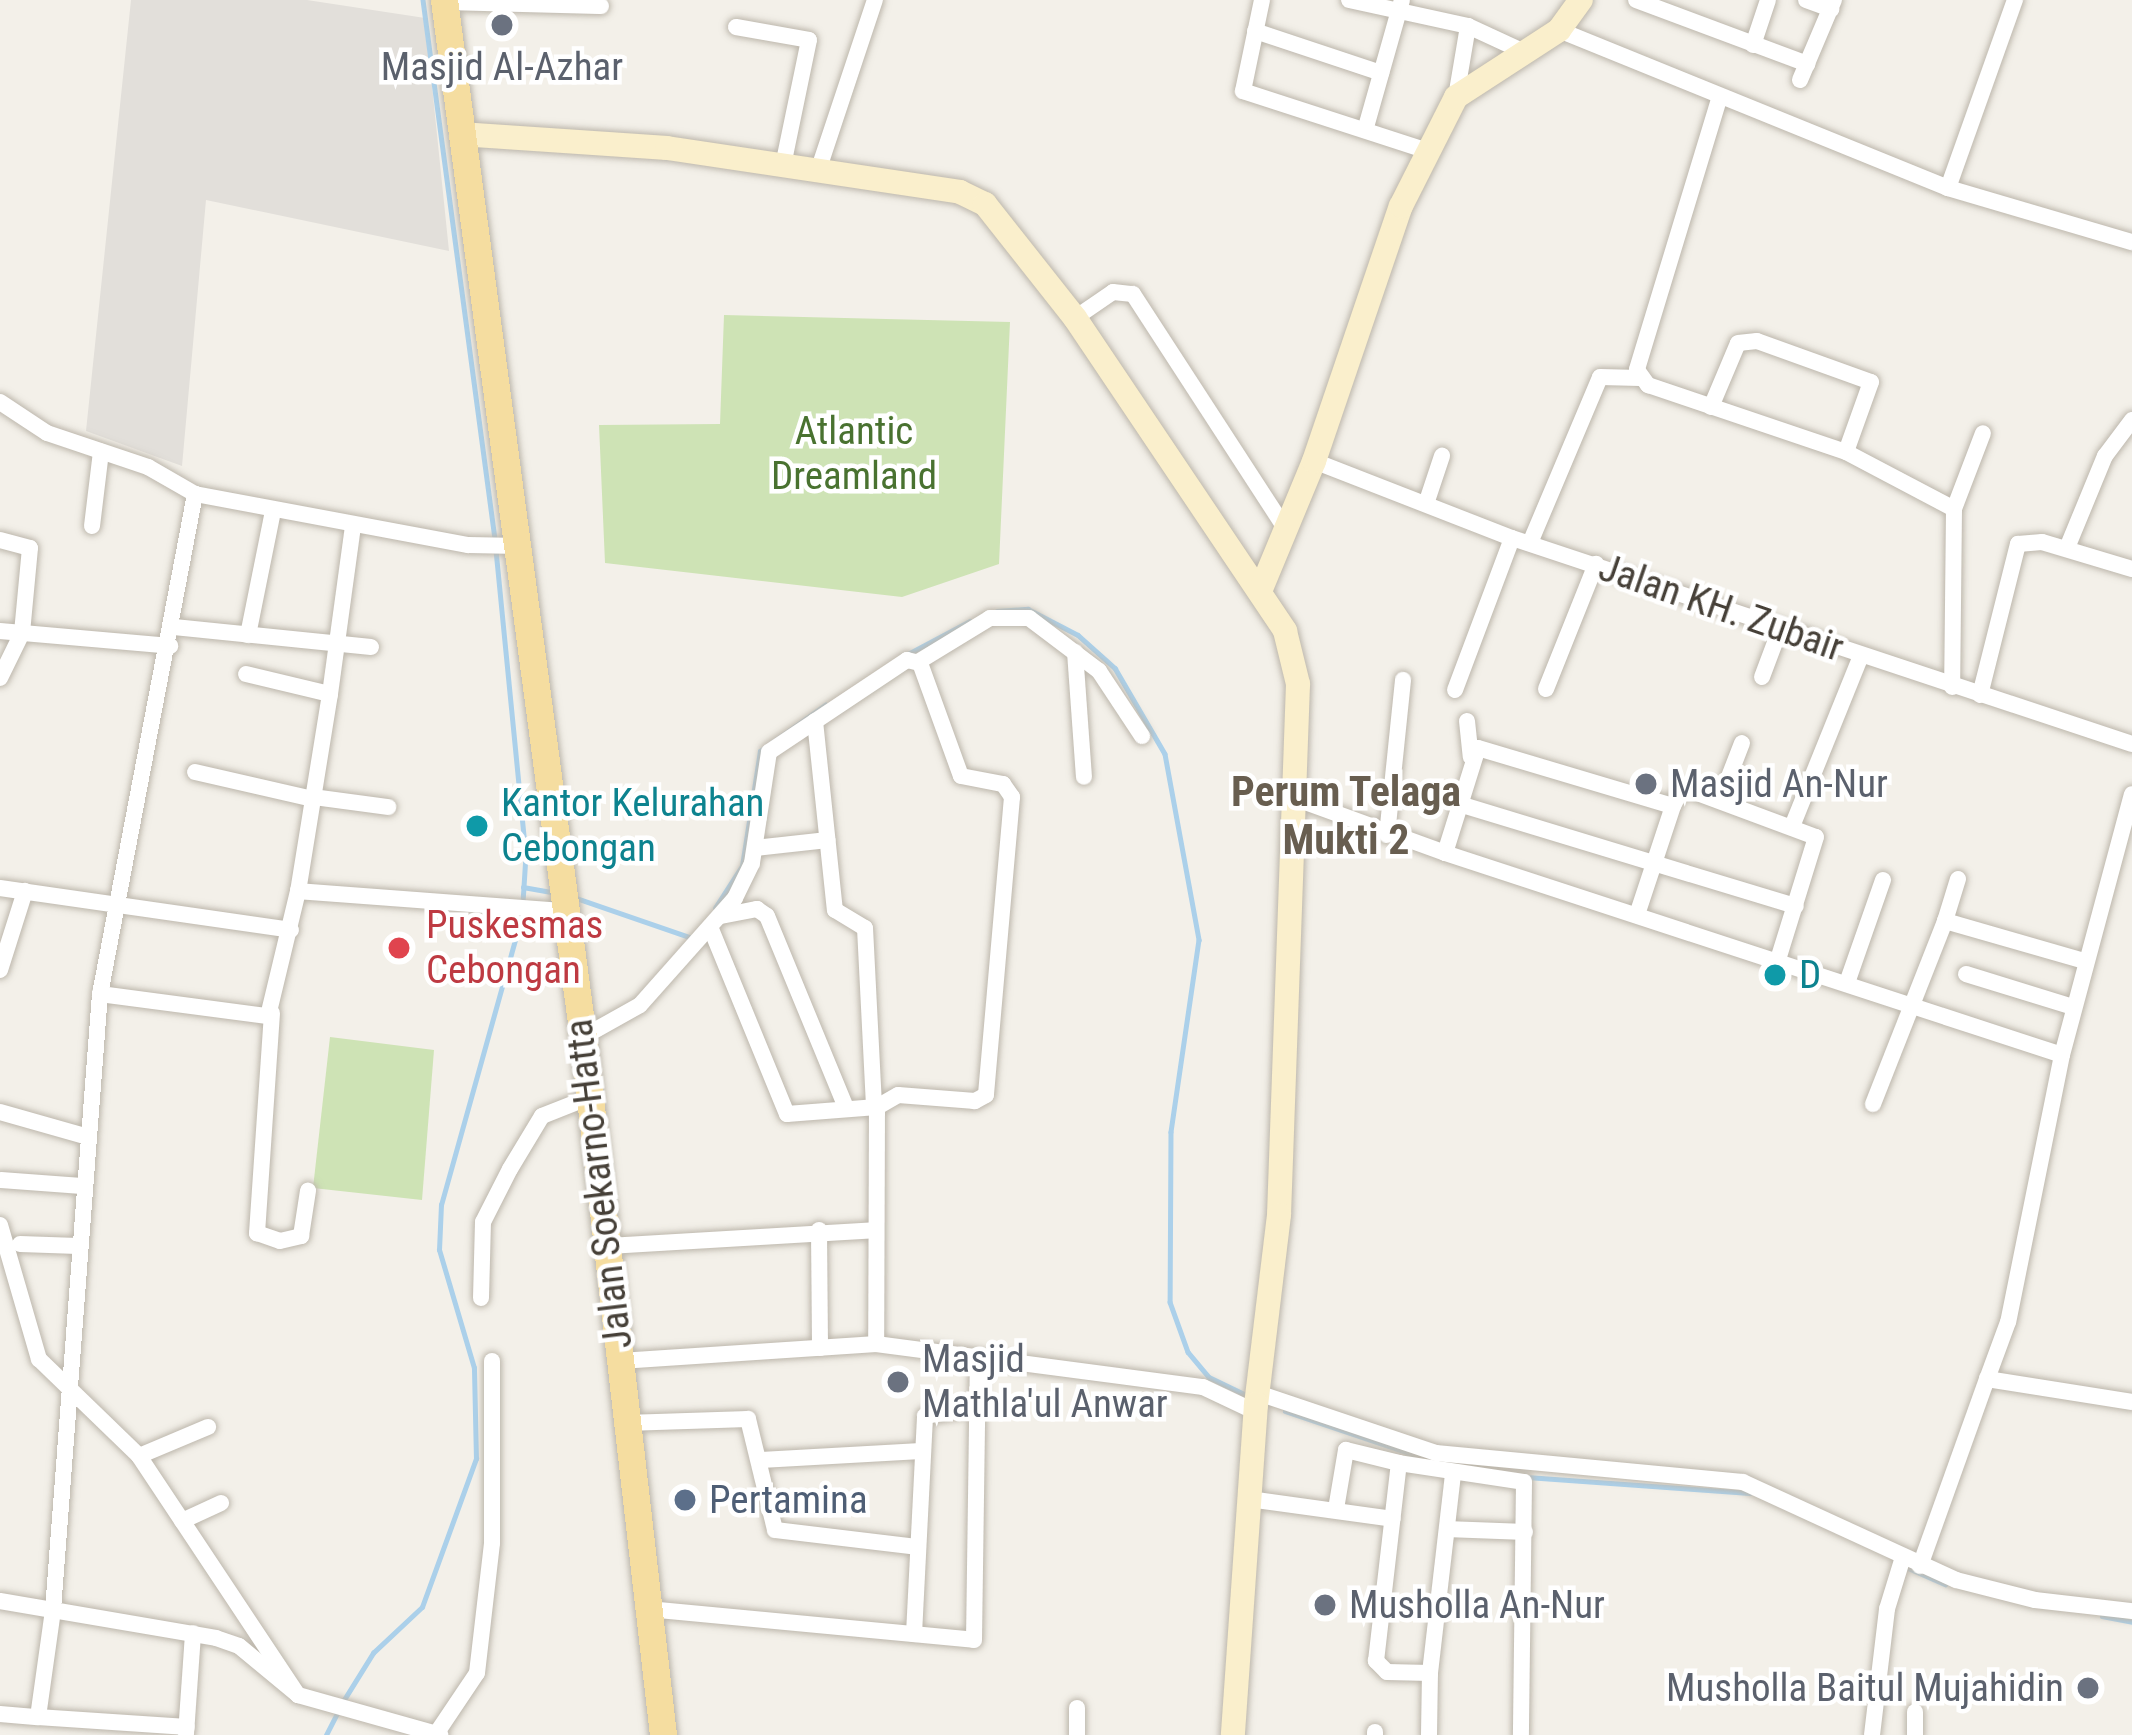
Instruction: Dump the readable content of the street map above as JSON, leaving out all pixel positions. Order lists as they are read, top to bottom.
{
  "streets": {
    "main road": ["Jalan Soekarno-Hatta"],
    "street": ["Jalan KH. Zubair"]
  },
  "districts": ["Perum Telaga Mukti 2"],
  "parks": ["Atlantic Dreamland"],
  "places": [
    "Masjid Al-Azhar",
    "Masjid An-Nur",
    "Kantor Kelurahan Cebongan",
    "Puskesmas Cebongan",
    "D",
    "Masjid Mathla'ul Anwar",
    "Pertamina",
    "Musholla An-Nur",
    "Musholla Baitul Mujahidin"
  ]
}
